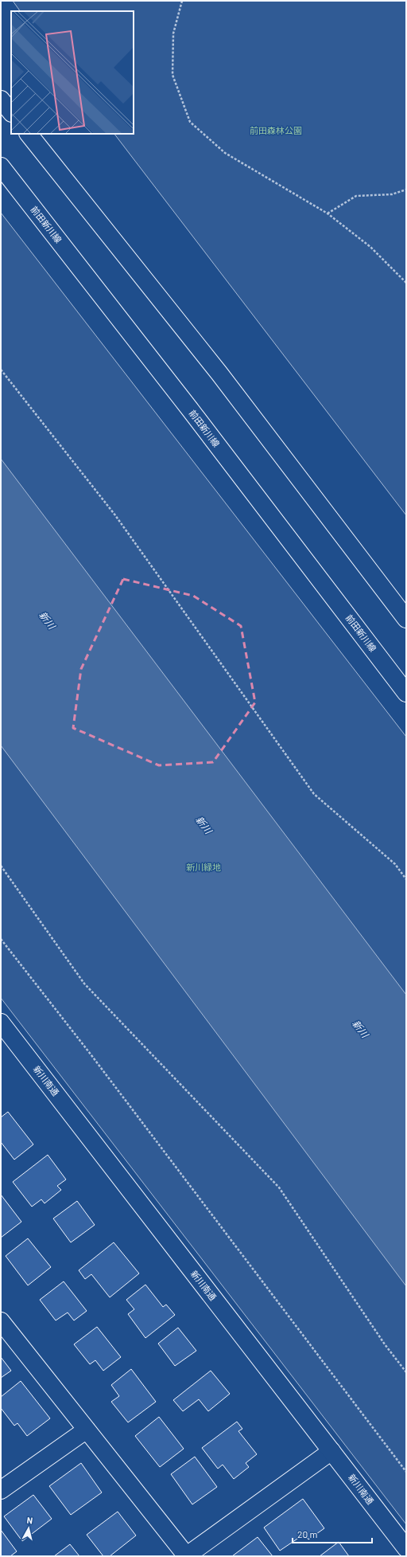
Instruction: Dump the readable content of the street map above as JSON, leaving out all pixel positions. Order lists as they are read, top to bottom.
{
  "streets": {
    "main road": ["前田新川線", "新川南通"]
  },
  "water": ["新川"],
  "parks": ["前田森林公園", "新川緑地"],
  "scale_bar": "20 m",
  "north": "top"
}
